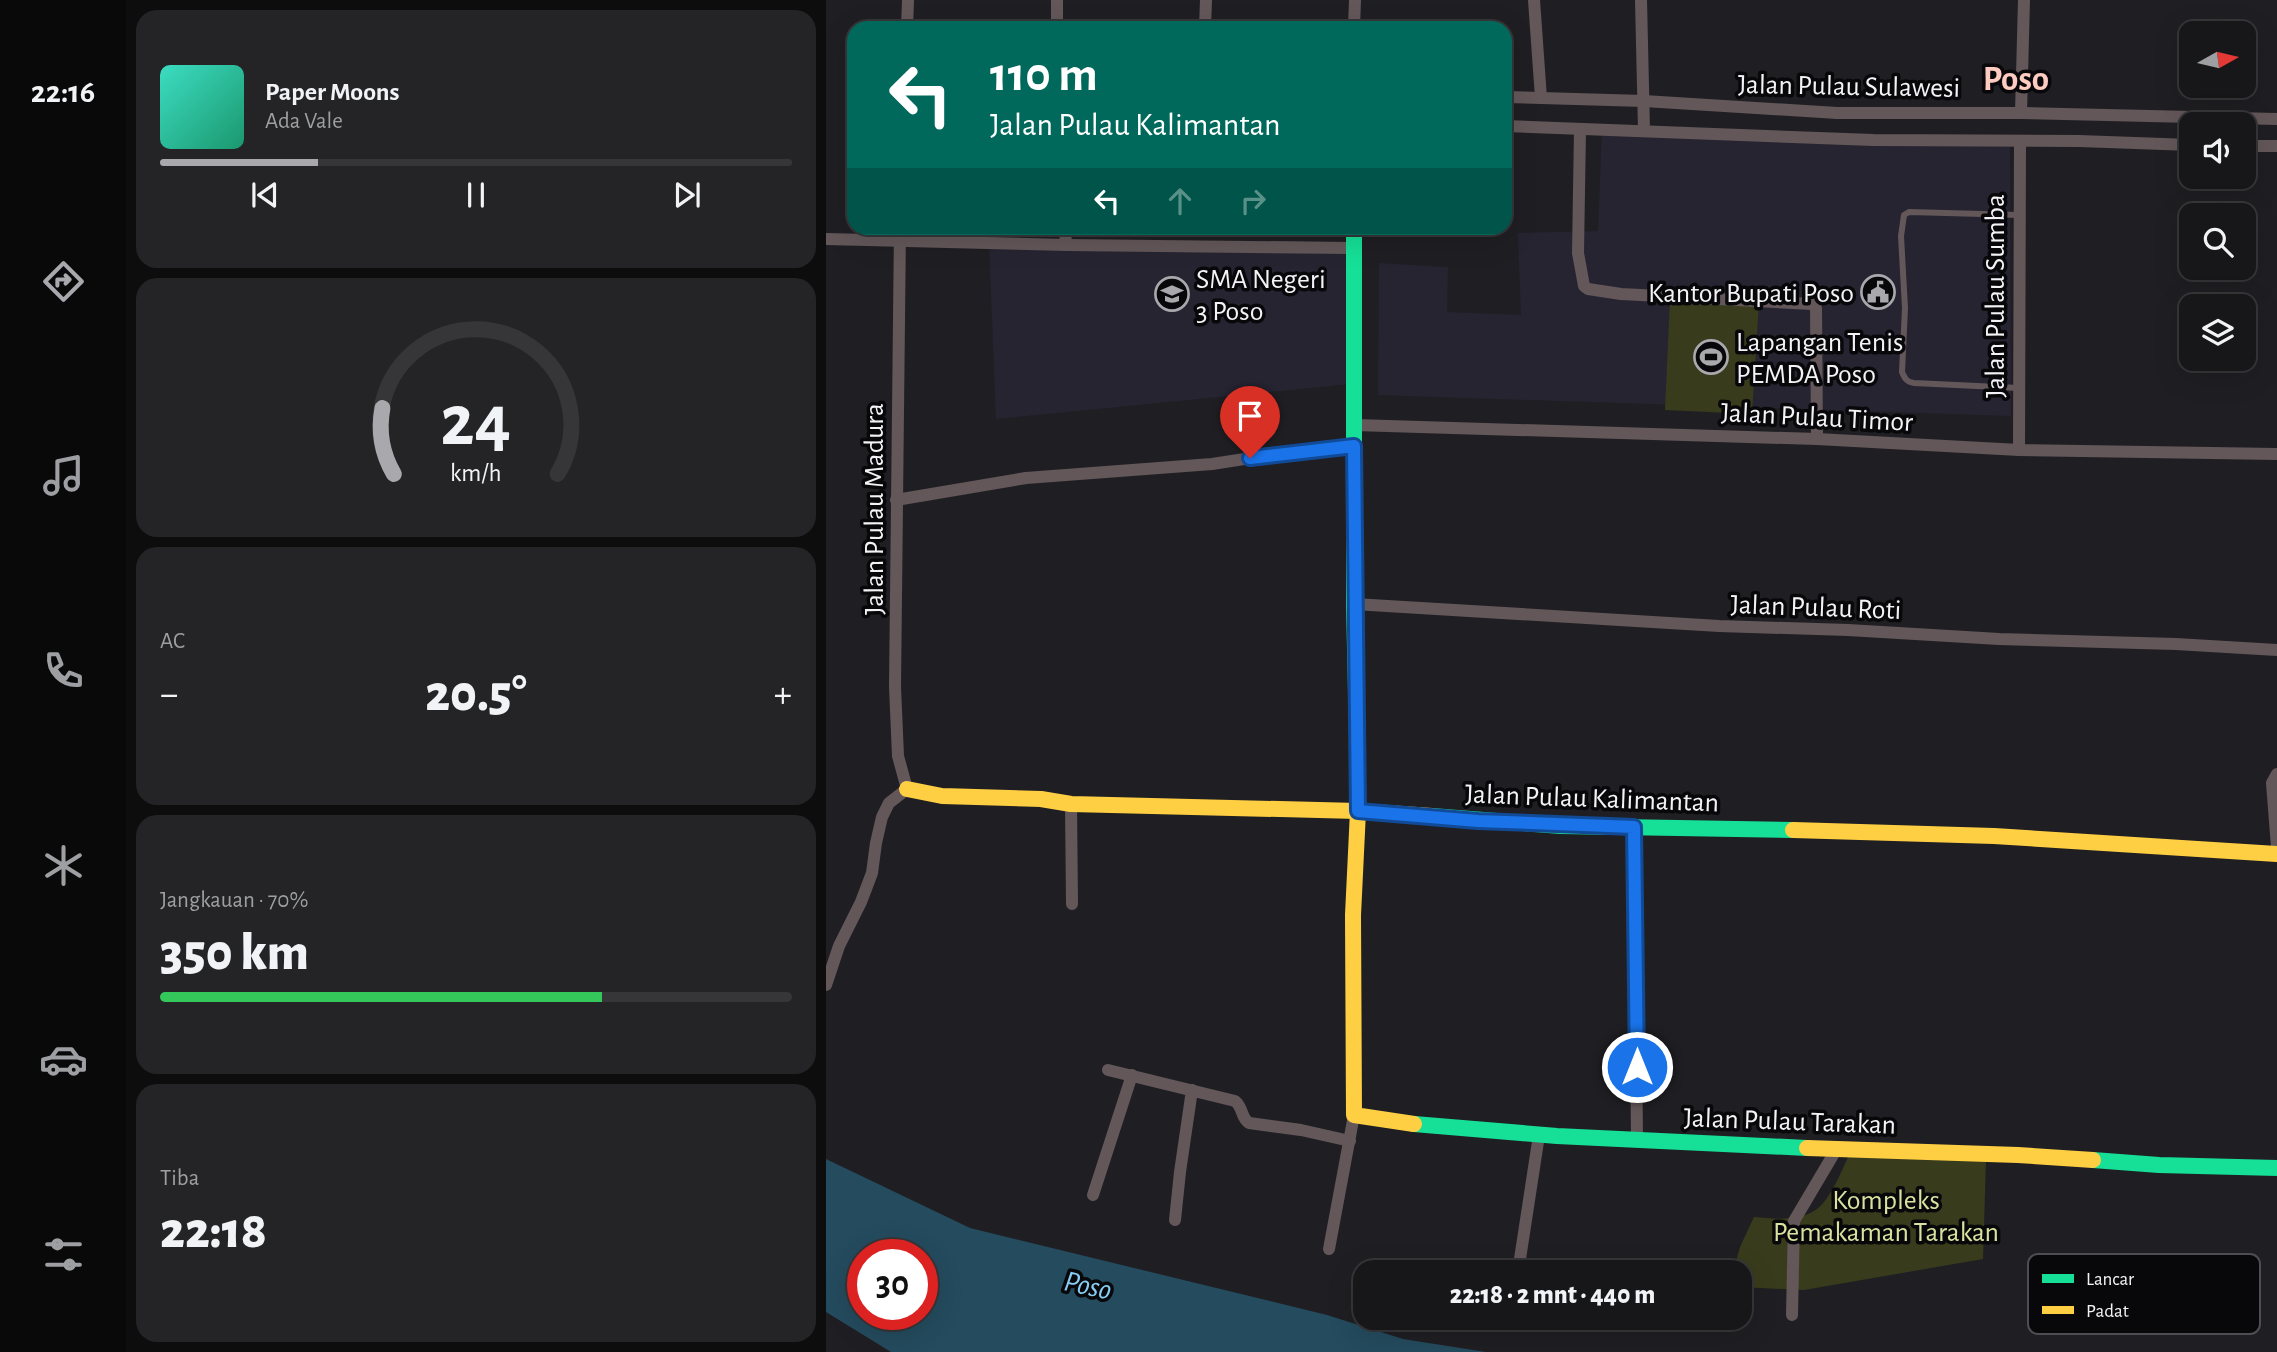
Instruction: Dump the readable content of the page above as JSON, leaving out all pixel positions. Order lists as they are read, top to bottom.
{
  "streets": {
    "street": [
      "Jalan Pulau Sulawesi",
      "Jalan Pulau Sumba",
      "Jalan Pulau Timor",
      "Jalan Pulau Madura",
      "Jalan Pulau Roti",
      "Jalan Pulau Kalimantan",
      "Jalan Pulau Tarakan"
    ]
  },
  "crossings": [
    ["Jalan Pulau Sulawesi", "Jalan Pulau Sumba"],
    ["Jalan Pulau Sumba", "Jalan Pulau Timor"],
    ["Jalan Pulau Madura", "Jalan Pulau Kalimantan"]
  ],
  "districts": ["Poso"],
  "water": ["Poso"],
  "parks": ["Kompleks Pemakaman Tarakan"],
  "places": {
    "public building": ["Kantor Bupati Poso"],
    "school or university": ["SMA Negeri 3 Poso"],
    "sports": ["Lapangan Tenis PEMDA Poso"]
  },
  "legend": ["Lancar", "Padat"],
  "north": "right",
  "page": {
    "tabs": "22:16",
    "turn": ["110 m", "Jalan Pulau Kalimantan"],
    "song": ["Paper Moons", "Ada Vale"],
    "tile": [
      "AC",
      ["Jangkauan · 70%", "350 km"],
      ["Tiba", "22:18"]
    ],
    "heat": ["−", "20.5°", "+"],
    "limit": "30",
    "trip": "22:18 · 2 mnt · 440 m",
    "gauge": ["24", "km/h"]
  }
}
